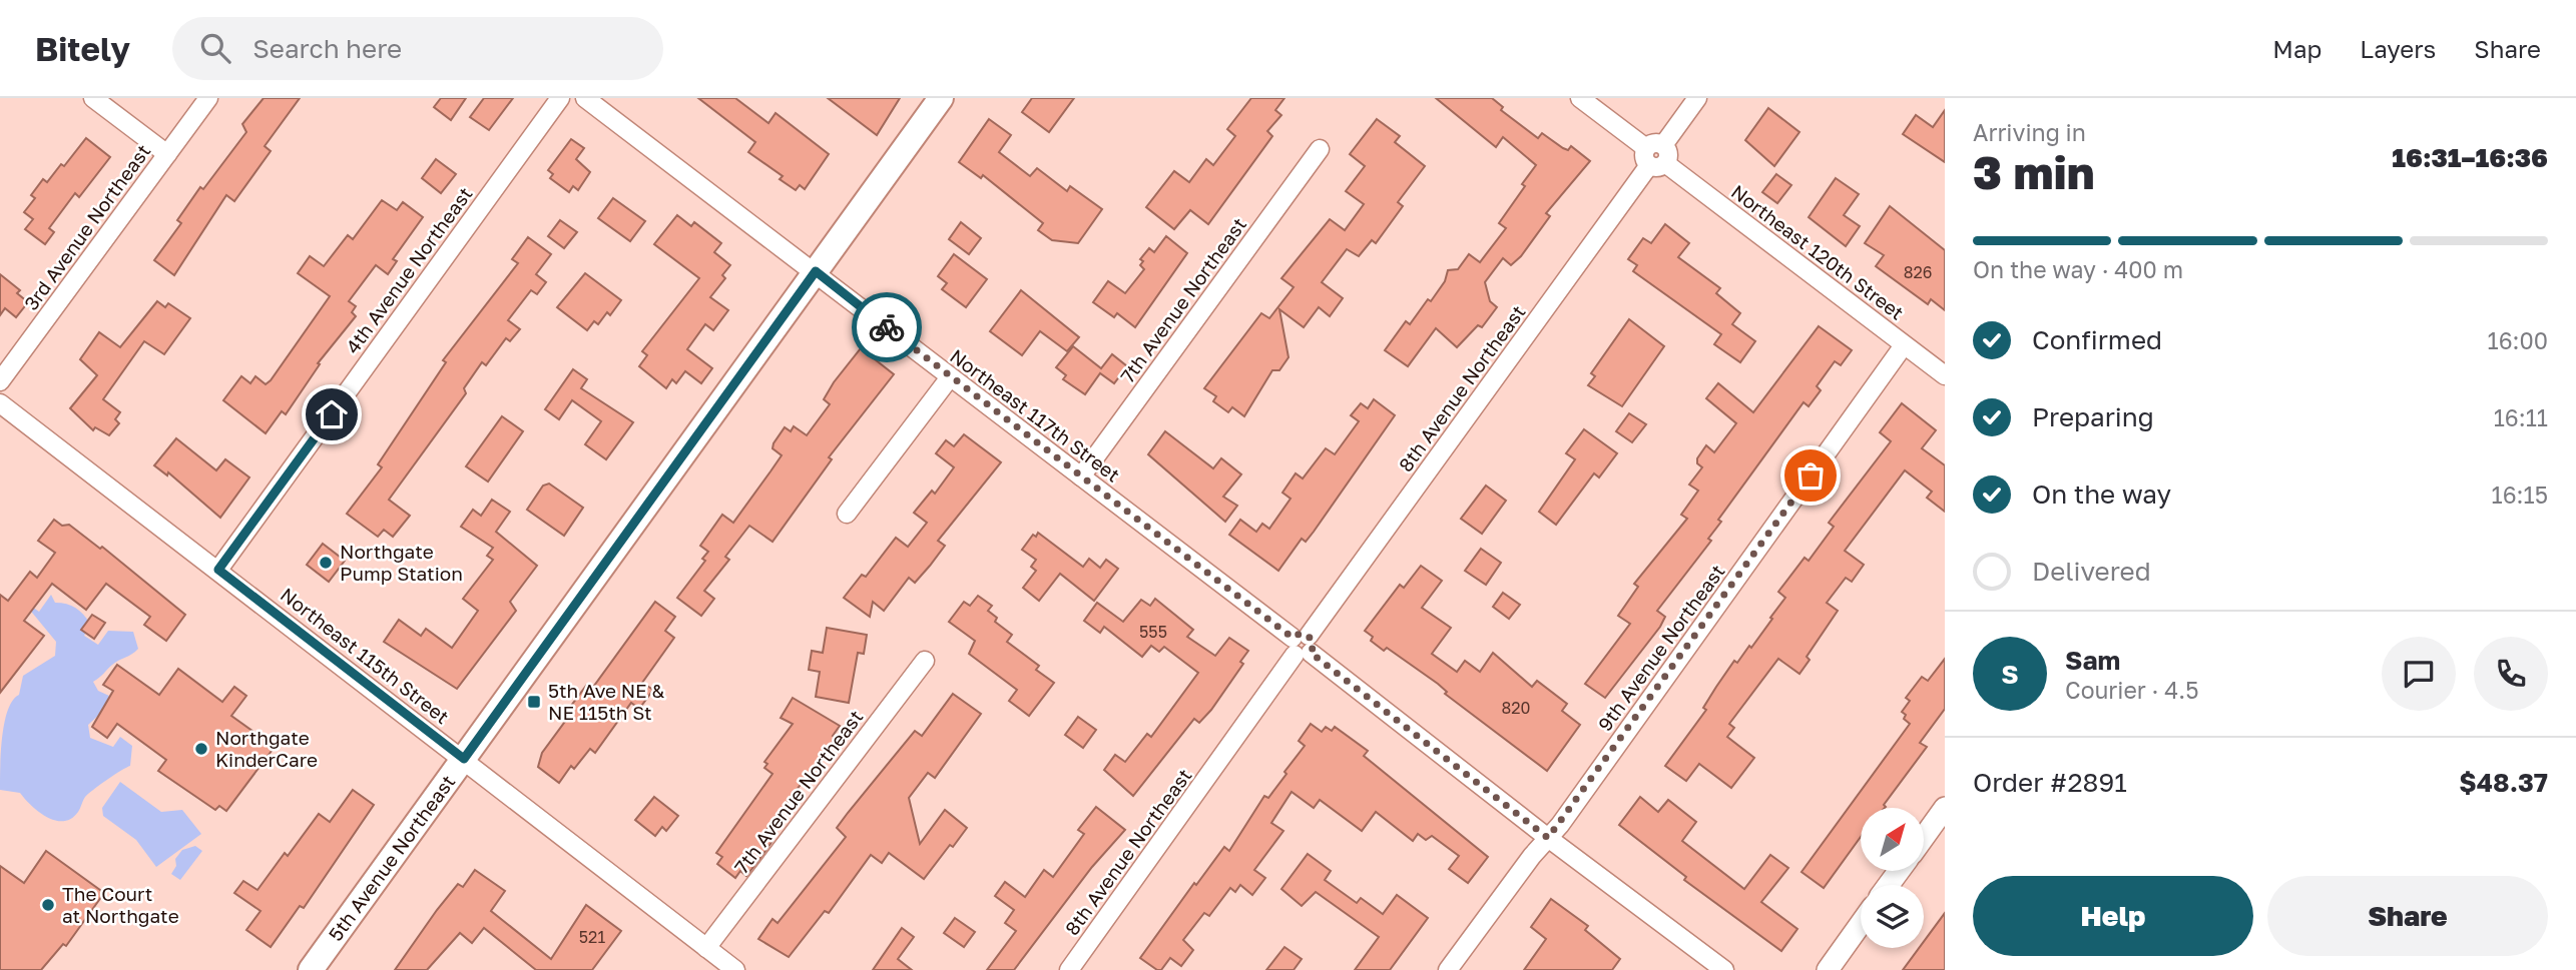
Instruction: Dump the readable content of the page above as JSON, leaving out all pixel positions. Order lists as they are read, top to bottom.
{
  "streets": {
    "main road": ["5th Avenue Northeast"],
    "street": [
      "3rd Avenue Northeast",
      "Northeast 120th Street",
      "4th Avenue Northeast",
      "7th Avenue Northeast",
      "8th Avenue Northeast",
      "Northeast 117th Street",
      "9th Avenue Northeast",
      "Northeast 115th Street"
    ]
  },
  "crossings": [
    ["Northeast 120th Street", "8th Avenue Northeast"],
    ["Northeast 120th Street", "9th Avenue Northeast"],
    ["4th Avenue Northeast", "Northeast 115th Street"],
    ["7th Avenue Northeast", "Northeast 117th Street"],
    ["7th Avenue Northeast", "Northeast 115th Street"],
    ["8th Avenue Northeast", "Northeast 117th Street"],
    ["Northeast 117th Street", "9th Avenue Northeast"],
    ["Northeast 117th Street", "5th Avenue Northeast"],
    ["Northeast 115th Street", "5th Avenue Northeast"]
  ],
  "places": {
    "other": ["Northgate Pump Station", "Northgate KinderCare", "The Court at Northgate"],
    "transit": ["5th Ave NE & NE 115th St"]
  },
  "house_numbers": [
    "826",
    "555",
    "820",
    "521"
  ],
  "north": "top right",
  "page": {
    "header": "Bitely",
    "search": "Search here",
    "nav": ["Map", "Layers", "Share"],
    "heading": ["3 min", "Arriving in", "16:31–16:36"],
    "panel": [
      "Sam",
      "Courier · 4.5",
      "Order #2891",
      "$48.37"
    ],
    "bar": "On the way · 400 m",
    "list": [
      ["Confirmed", "16:00"],
      ["Preparing", "16:11"],
      ["On the way", "16:15"],
      "Delivered"
    ],
    "round": "S",
    "buttons": ["Help", "Share"]
  }
}
